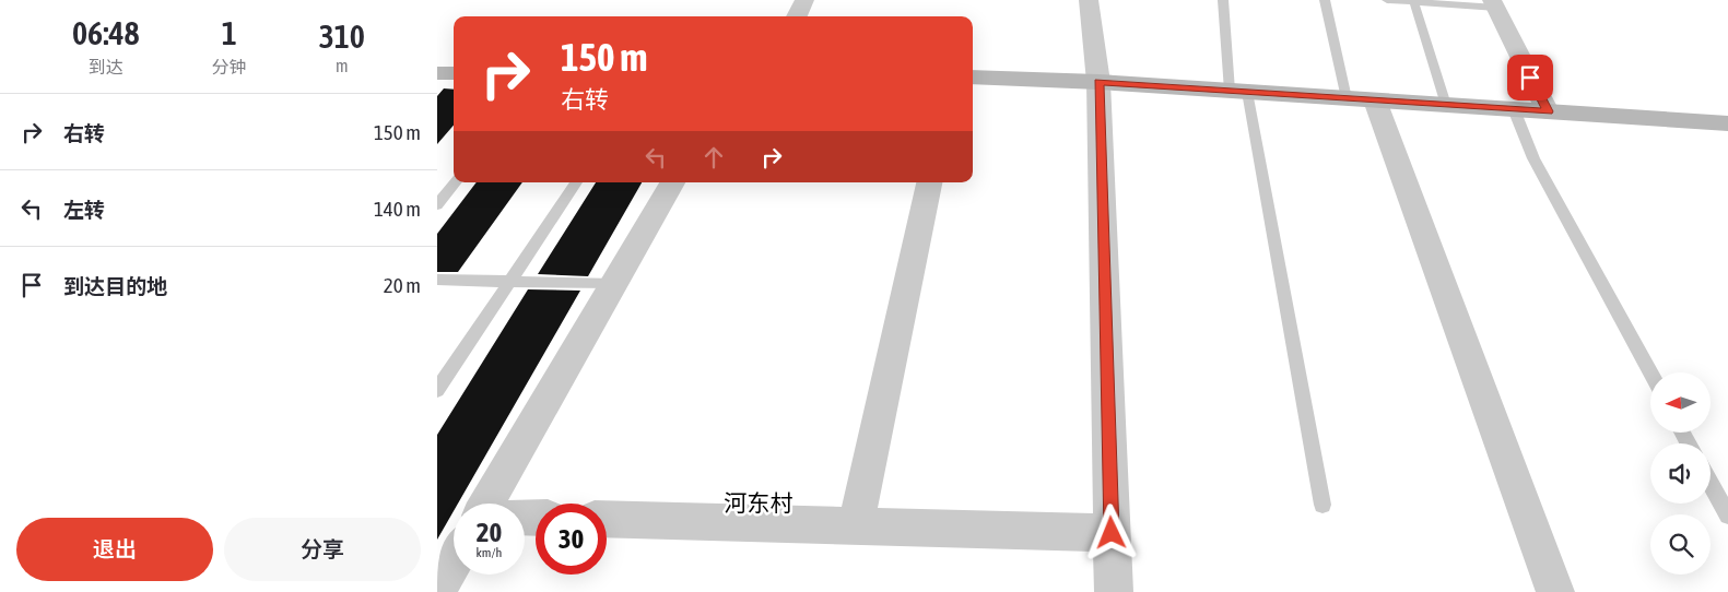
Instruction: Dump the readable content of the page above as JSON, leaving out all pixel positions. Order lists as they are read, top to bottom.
{
  "districts": ["河东村"],
  "north": "left",
  "page": {
    "eta": [
      "06:48",
      "到达",
      "1",
      "分钟",
      "310",
      "m"
    ],
    "turn": ["150 m", "右转"],
    "list": [
      {
        "name": "右转",
        "value": "150 m"
      },
      {
        "name": "左转",
        "value": "140 m"
      },
      {
        "name": "到达目的地",
        "value": "20 m"
      }
    ],
    "speed": "20 km/h",
    "limit": "30",
    "buttons": ["退出", "分享"]
  }
}
